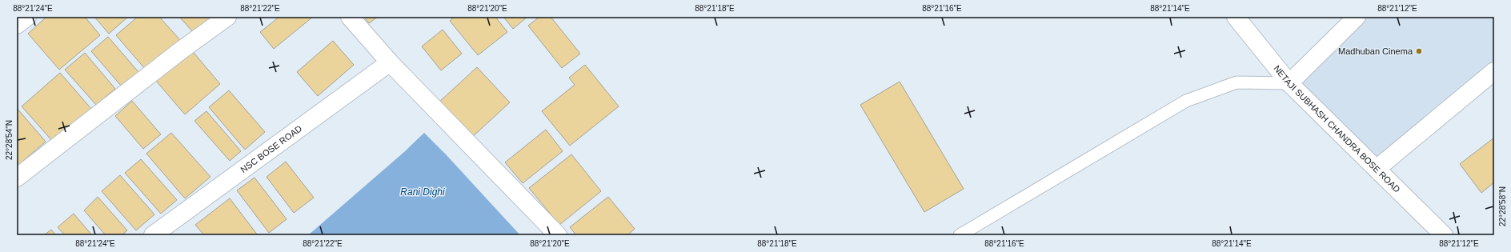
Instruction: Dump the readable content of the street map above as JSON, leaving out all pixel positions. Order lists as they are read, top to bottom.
{
  "streets": {
    "street": ["NETAJI SUBHASH CHANDRA BOSE ROAD", "NSC BOSE ROAD"]
  },
  "water": ["Rani Dighi"],
  "places": ["Madhuban Cinema"],
  "coordinates": [
    "88°21'24\"E",
    "88°21'22\"E",
    "88°21'20\"E",
    "88°21'18\"E",
    "88°21'16\"E",
    "88°21'14\"E",
    "88°21'12\"E",
    "22°28'54\"N",
    "22°28'58\"N"
  ]
}
